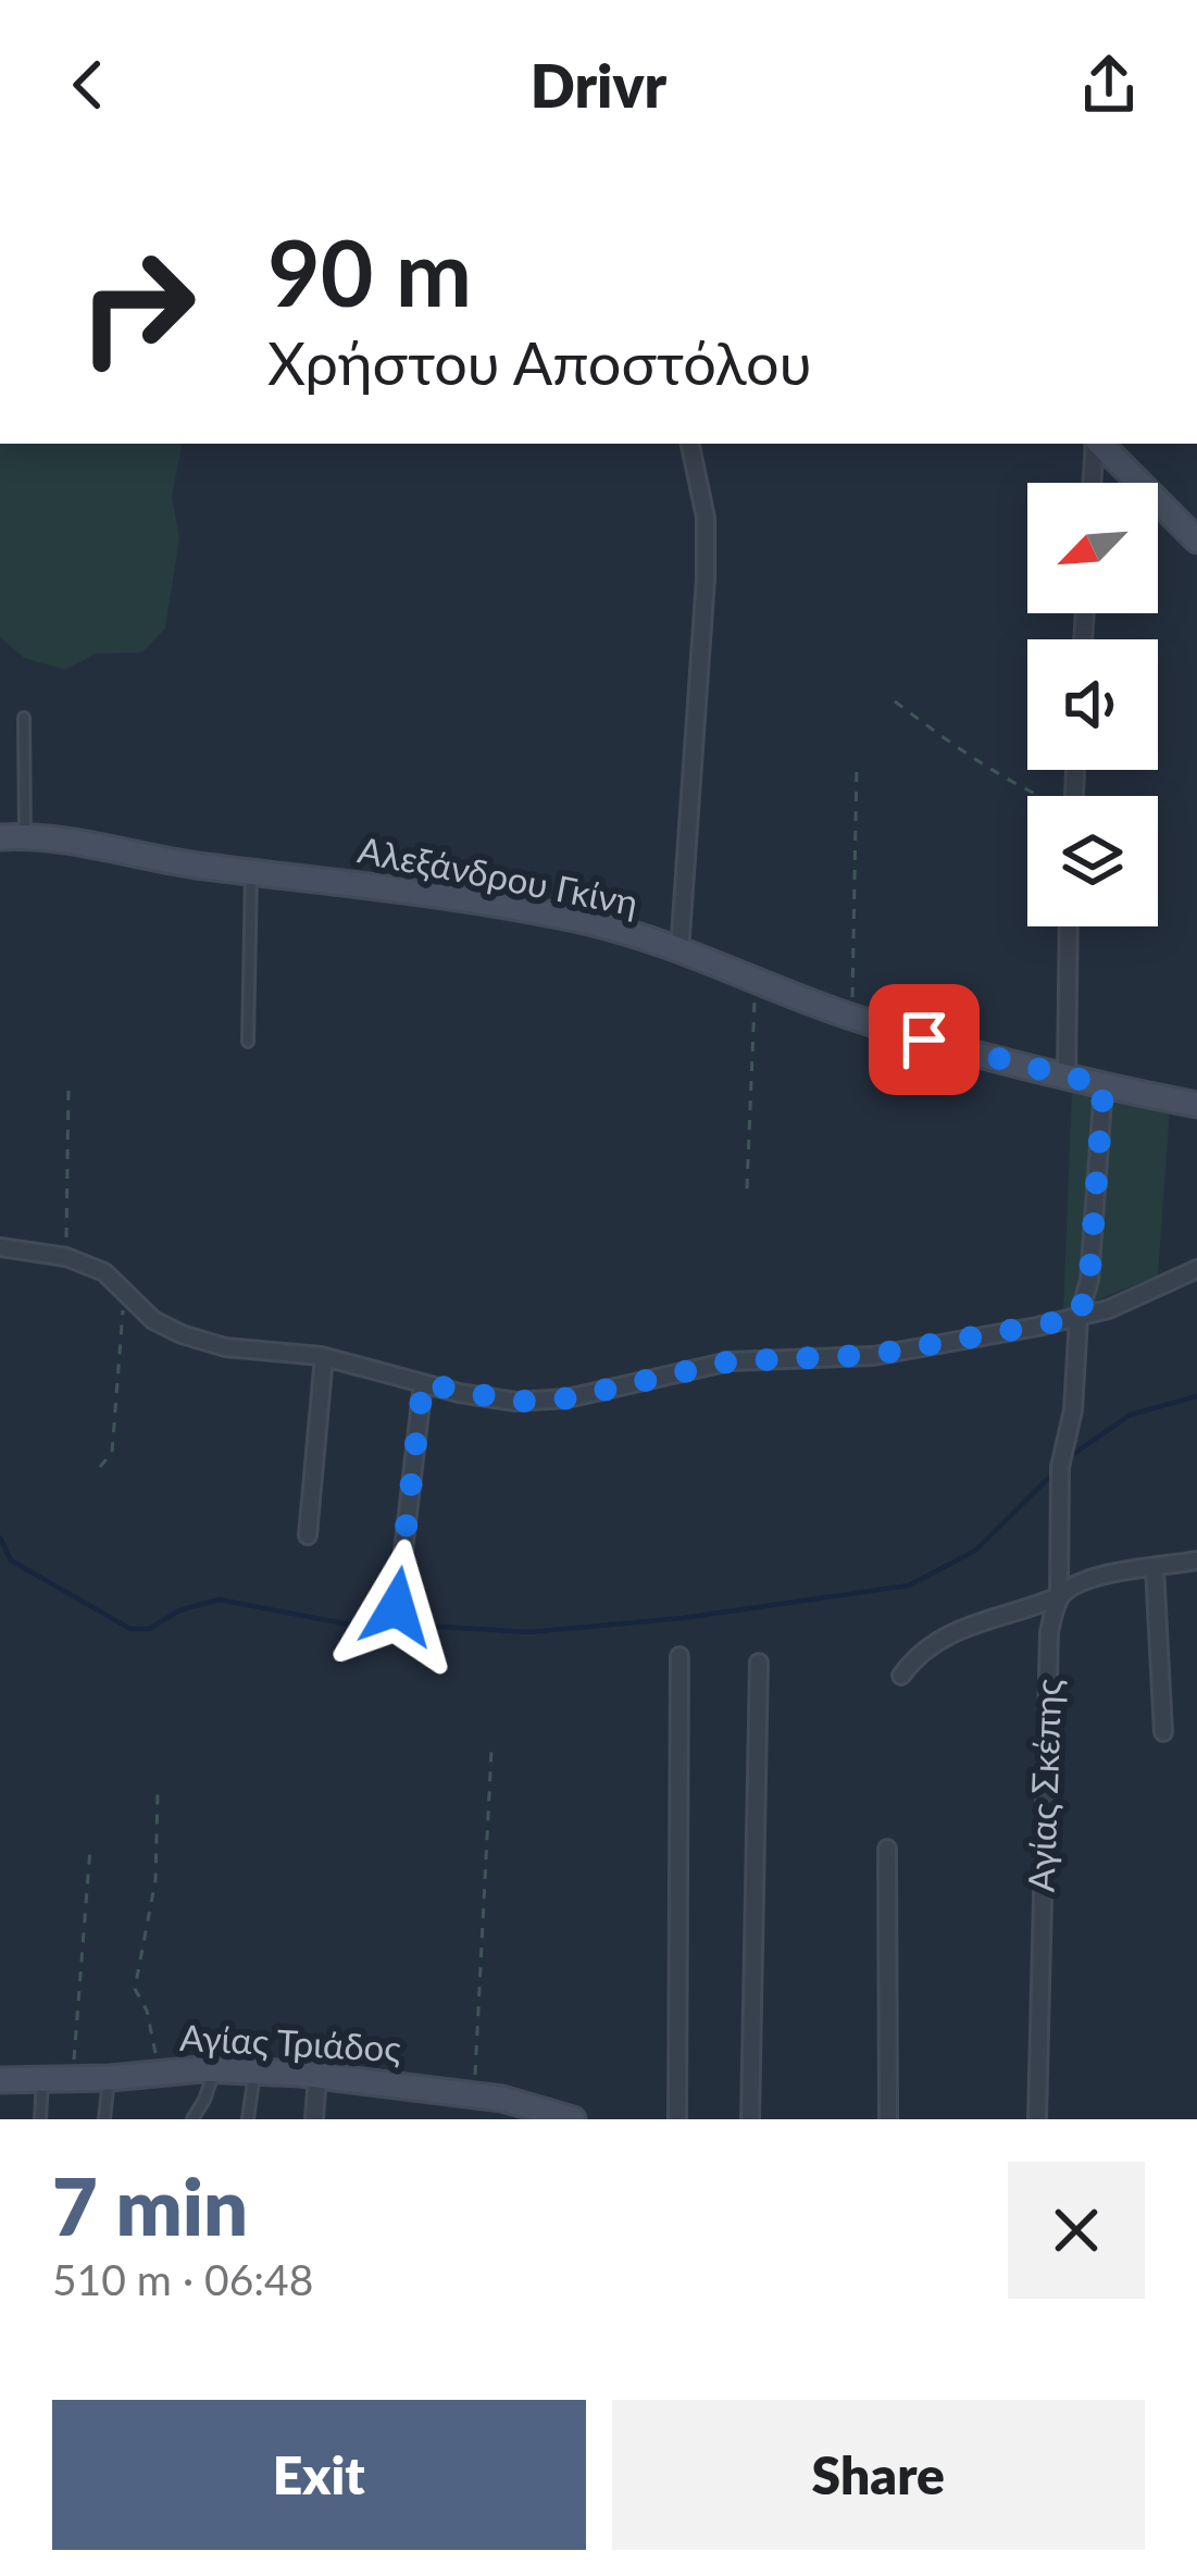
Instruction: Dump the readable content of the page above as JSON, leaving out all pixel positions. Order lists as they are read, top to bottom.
{
  "streets": {
    "street": ["Αλεξάνδρου Γκίνη", "Αγίας Σκέπης", "Αγίας Τριάδος"]
  },
  "crossings": [
    ["Αλεξάνδρου Γκίνη", "Αγίας Σκέπης"]
  ],
  "north": "bottom left",
  "page": {
    "header": "Drivr",
    "turn": ["90 m", "Χρήστου Αποστόλου"],
    "heading": ["7 min", "510 m · 06:48"],
    "buttons": ["Exit", "Share"]
  }
}
